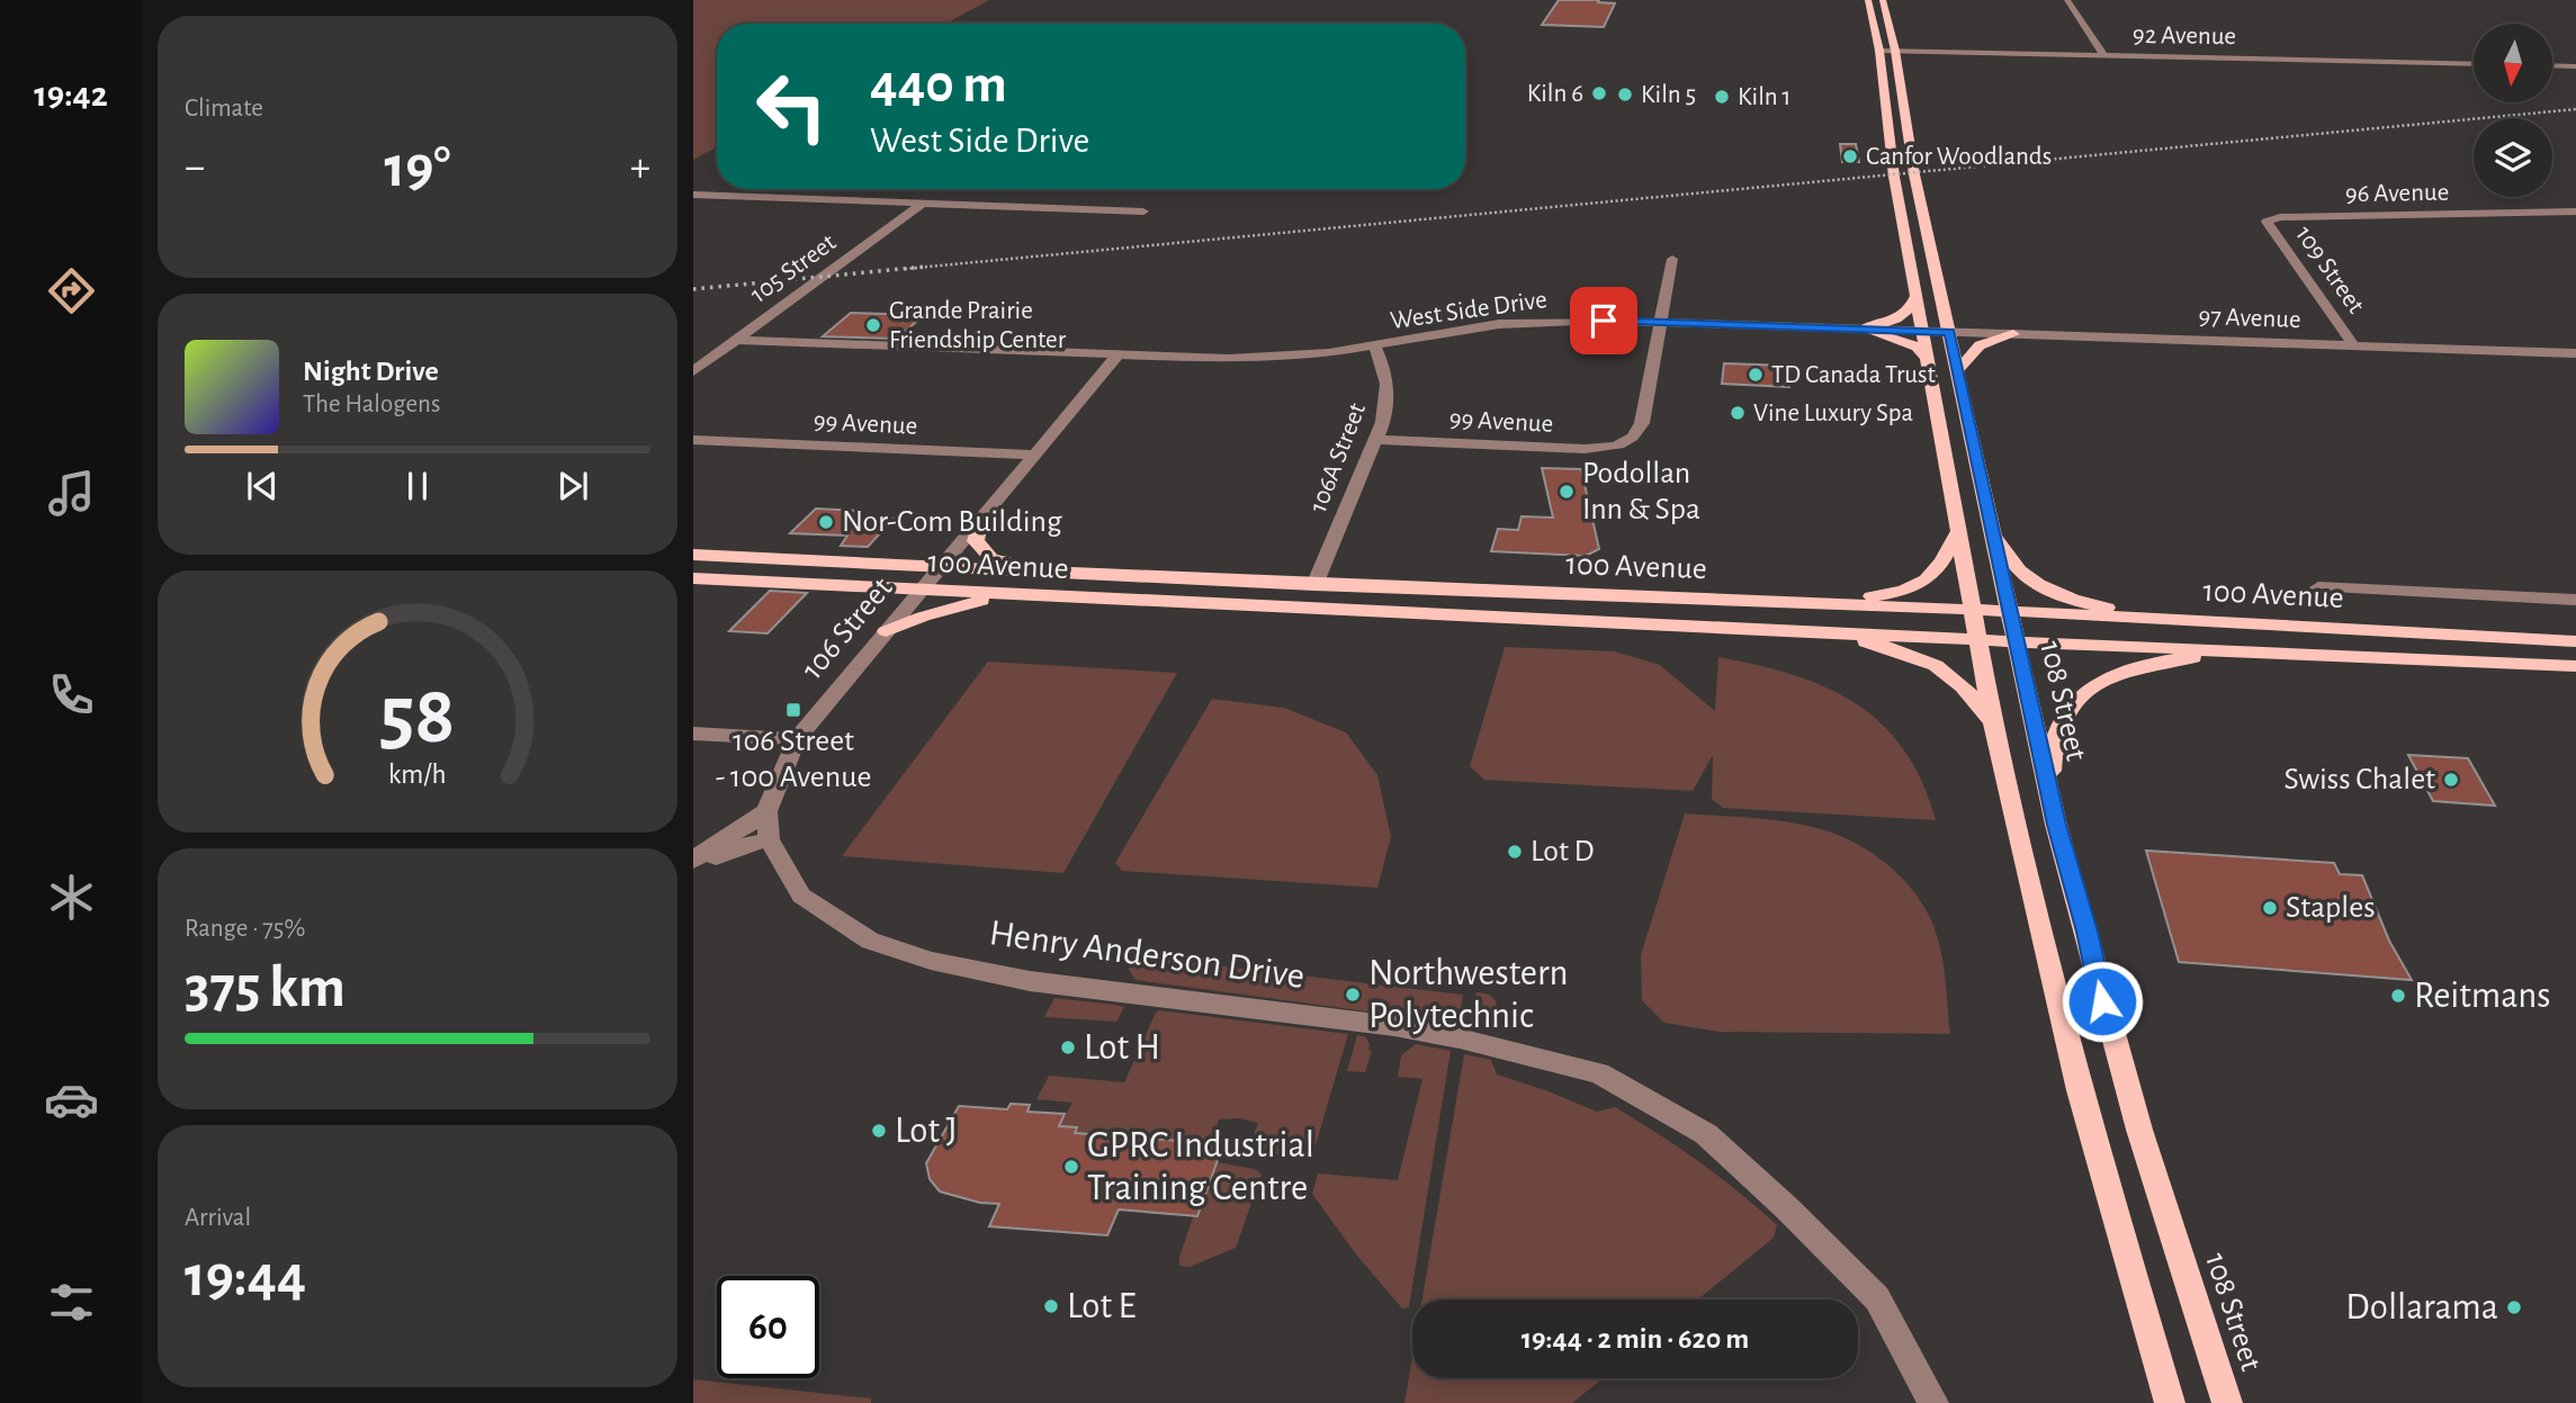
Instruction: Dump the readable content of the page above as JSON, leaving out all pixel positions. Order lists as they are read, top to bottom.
{
  "streets": {
    "main road": ["100 Avenue", "108 Street"],
    "street": [
      "92 Avenue",
      "96 Avenue",
      "105 Street",
      "109 Street",
      "West Side Drive",
      "97 Avenue",
      "99 Avenue",
      "106A Street",
      "106 Street",
      "Henry Anderson Drive"
    ]
  },
  "crossings": [
    ["92 Avenue", "108 Street"],
    ["96 Avenue", "109 Street"],
    ["105 Street", "West Side Drive"],
    ["109 Street", "97 Avenue"],
    ["West Side Drive", "97 Avenue"],
    ["West Side Drive", "99 Avenue"],
    ["West Side Drive", "106A Street"],
    ["West Side Drive", "106 Street"],
    ["97 Avenue", "108 Street"],
    ["99 Avenue", "106A Street"],
    ["99 Avenue", "106 Street"],
    ["106A Street", "100 Avenue"],
    ["100 Avenue", "106 Street"],
    ["100 Avenue", "108 Street"],
    ["106 Street", "Henry Anderson Drive"]
  ],
  "places": {
    "other": [
      "Kiln 6",
      "Kiln 5",
      "Kiln 1",
      "Canfor Woodlands",
      "Grande Prairie Friendship Center",
      "TD Canada Trust",
      "Vine Luxury Spa",
      "Podollan Inn & Spa",
      "Nor-Com Building",
      "Swiss Chalet",
      "Lot D",
      "Staples",
      "Northwestern Polytechnic",
      "Reitmans",
      "Lot H",
      "Lot J",
      "GPRC Industrial Training Centre",
      "Lot E",
      "Dollarama"
    ],
    "transit": ["106 Street - 100 Avenue"]
  },
  "north": "bottom",
  "page": {
    "tabs": "19:42",
    "tile": [
      "Climate",
      ["Range · 75%", "375 km"],
      ["Arrival", "19:44"]
    ],
    "turn": ["440 m", "West Side Drive"],
    "heat": ["−", "19°", "+"],
    "song": ["Night Drive", "The Halogens"],
    "limit": "60",
    "trip": "19:44 · 2 min · 620 m",
    "gauge": ["58", "km/h"]
  }
}
